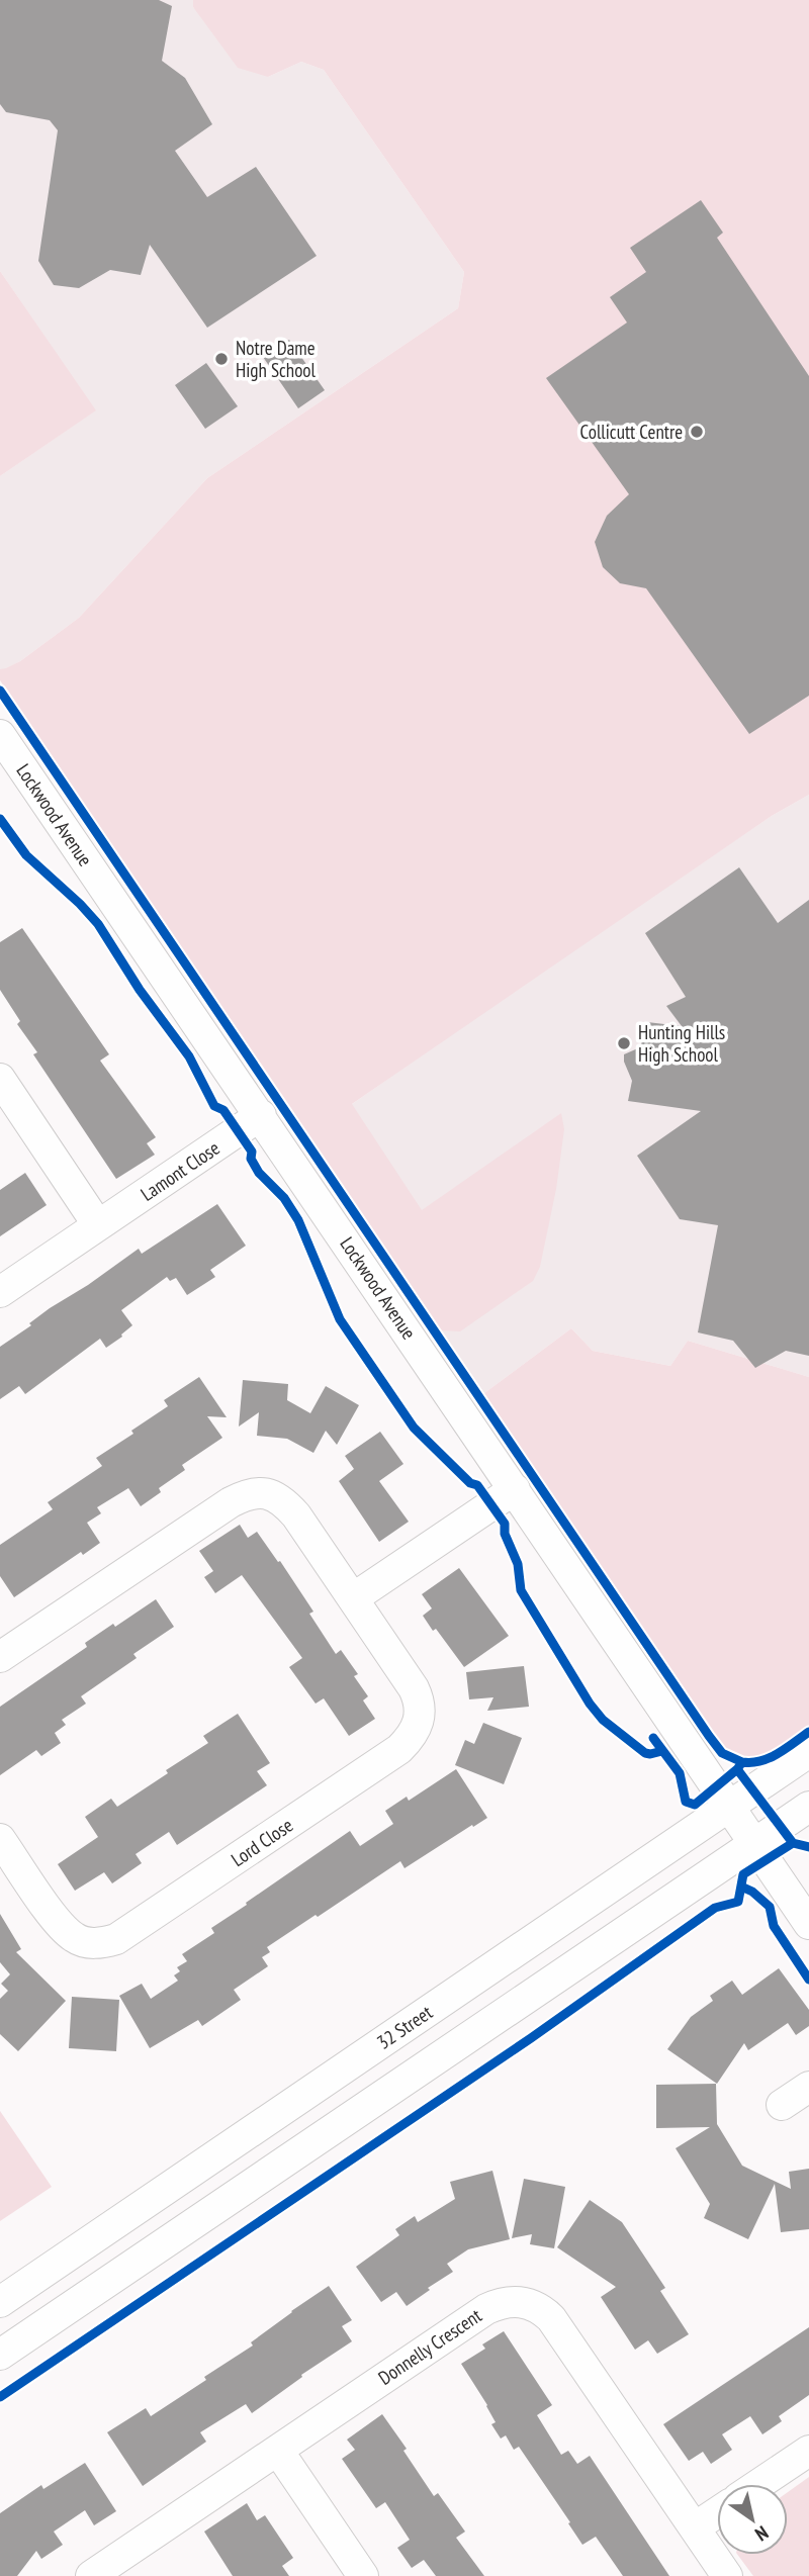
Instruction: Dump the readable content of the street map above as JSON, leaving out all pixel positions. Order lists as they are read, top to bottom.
{
  "streets": {
    "street": [
      "Lockwood Avenue",
      "Lamont Close",
      "Lord Close",
      "32 Street",
      "Donnelly Crescent"
    ]
  },
  "crossings": [
    ["Lockwood Avenue", "Lamont Close"],
    ["Lockwood Avenue", "32 Street"]
  ],
  "places": ["Notre Dame High School", "Collicutt Centre", "Hunting Hills High School"],
  "north": "bottom right"
}
